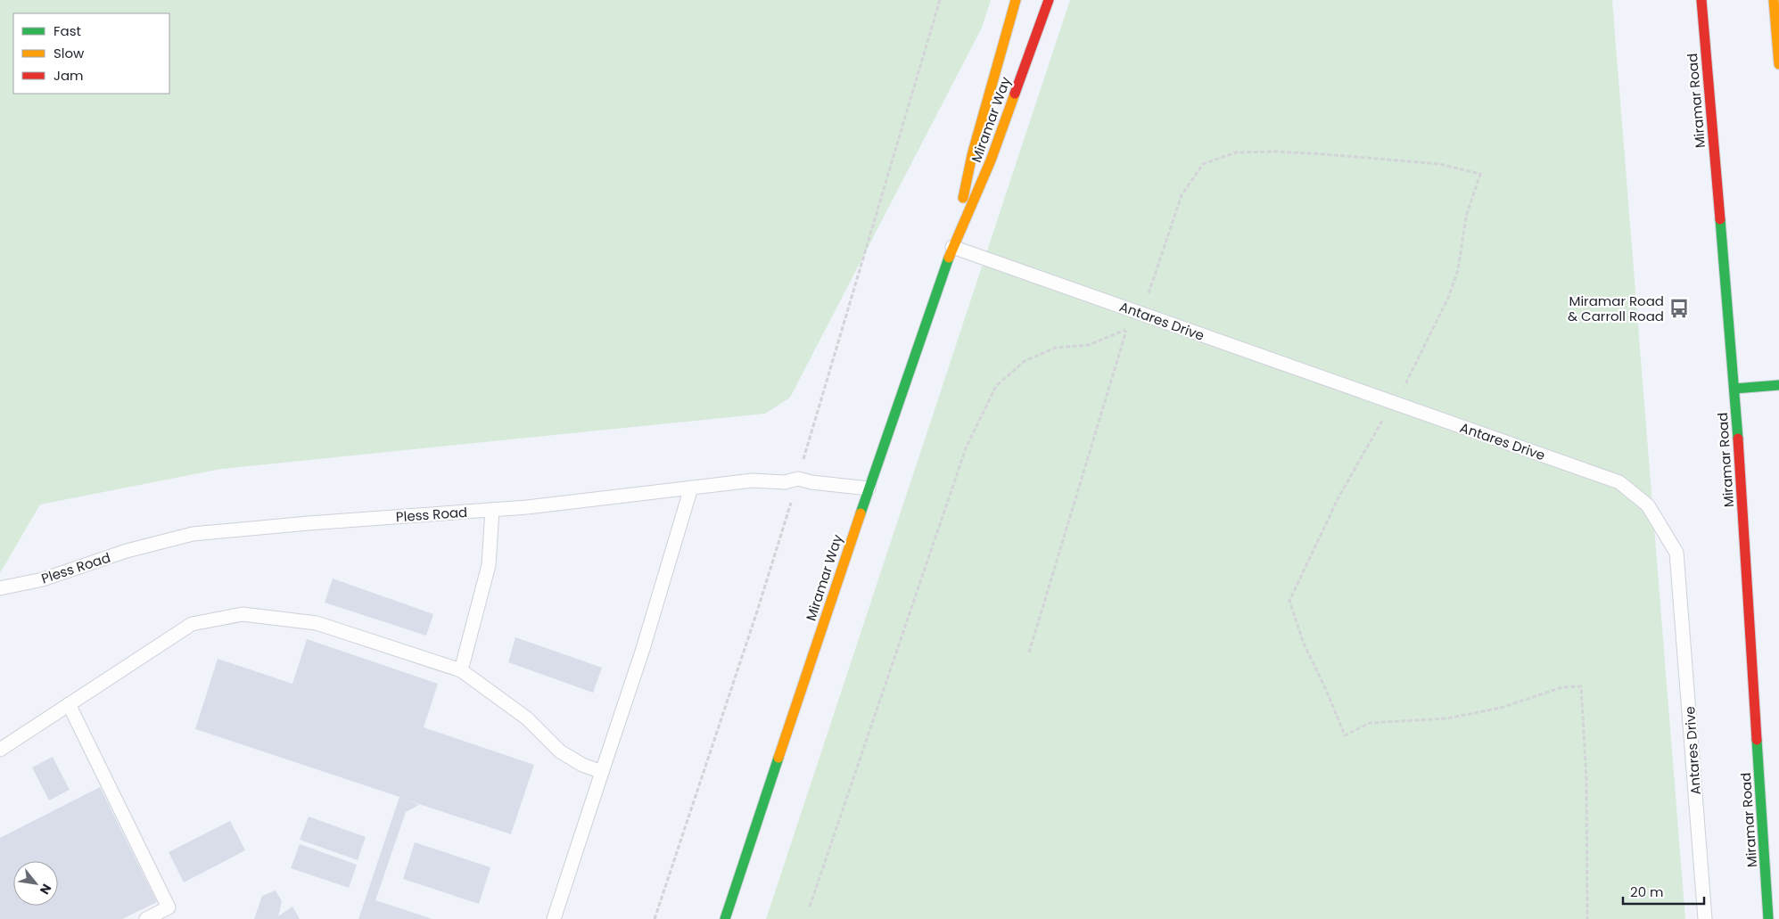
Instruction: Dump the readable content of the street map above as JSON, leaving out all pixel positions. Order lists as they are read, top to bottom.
{
  "streets": {
    "street": ["Miramar Road", "Miramar Way"],
    "lane": ["Antares Drive", "Pless Road"]
  },
  "crossings": [
    ["Miramar Way", "Antares Drive"],
    ["Miramar Way", "Pless Road"]
  ],
  "places": {
    "bus stop": ["Miramar Road & Carroll Road"]
  },
  "legend": ["Fast", "Slow", "Jam"],
  "scale_bar": "20 m",
  "north": "bottom right"
}
